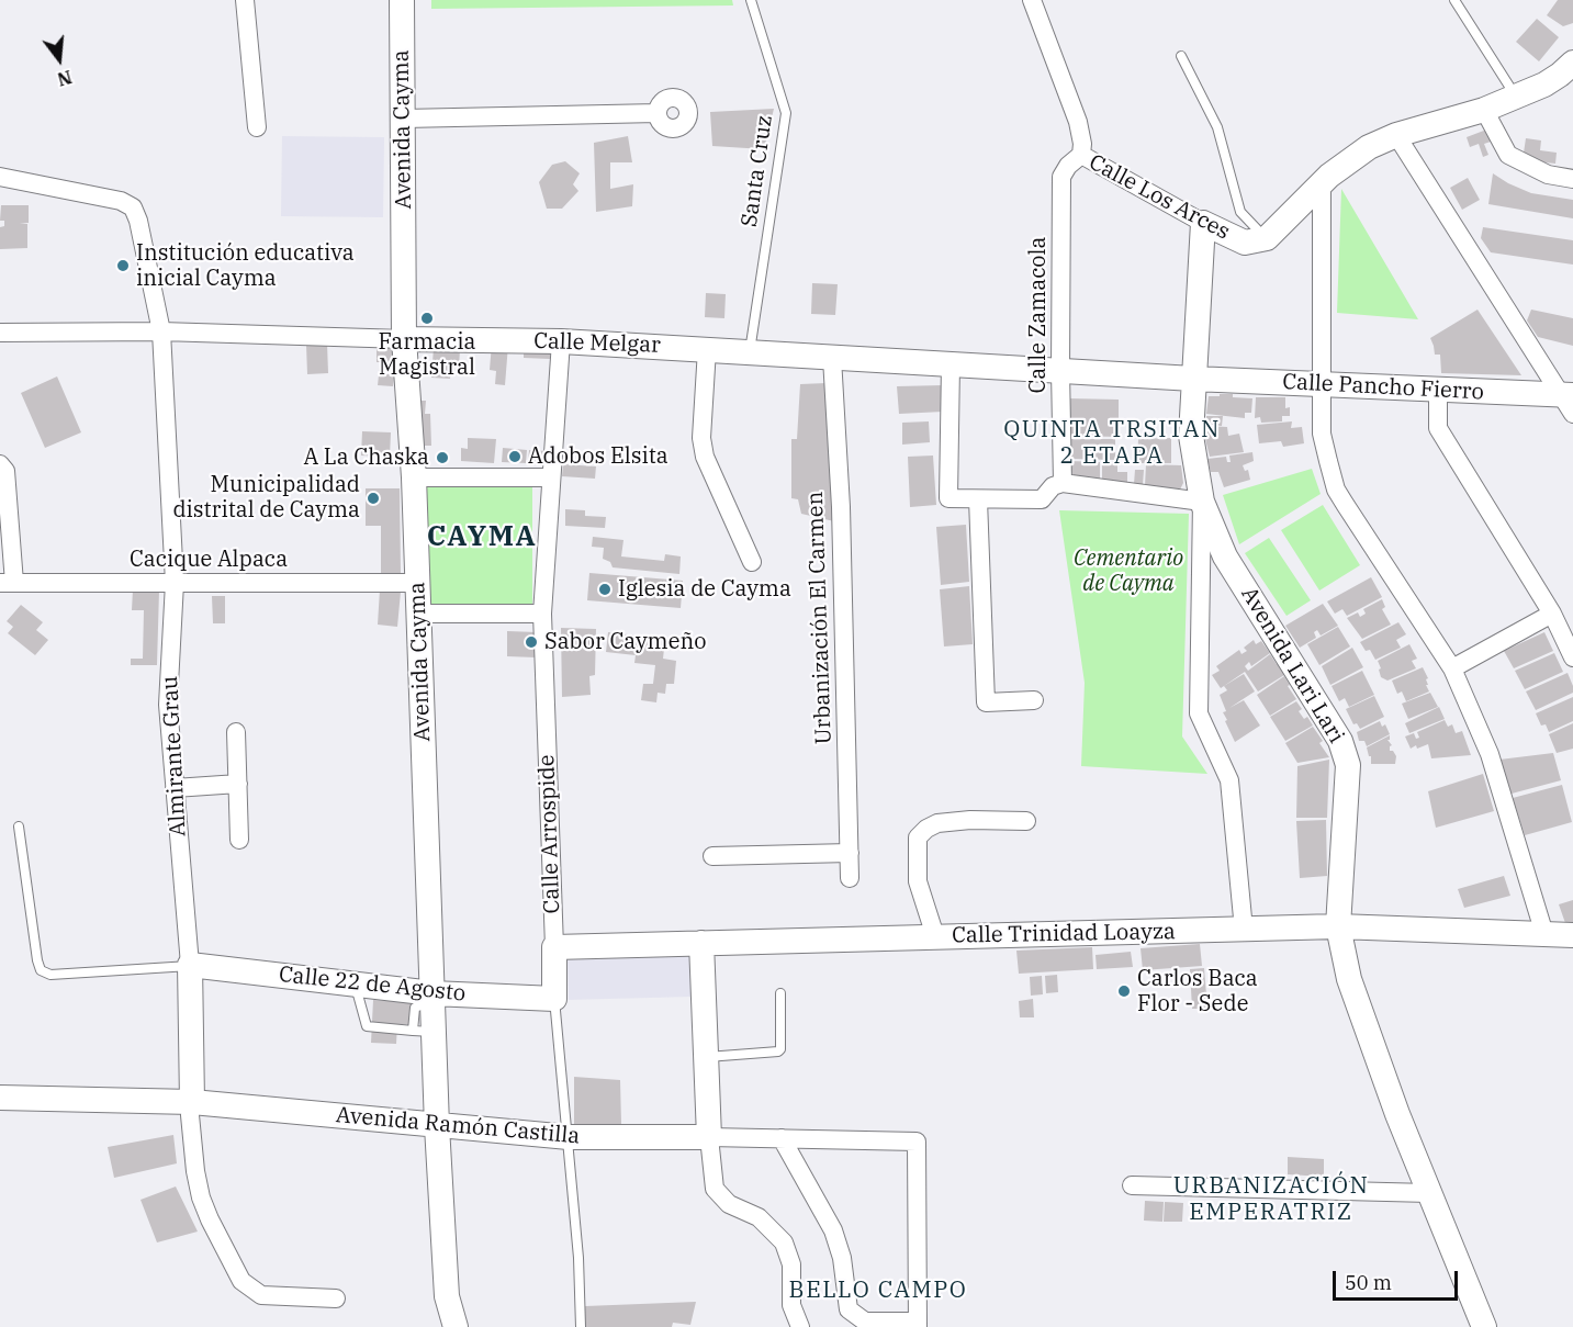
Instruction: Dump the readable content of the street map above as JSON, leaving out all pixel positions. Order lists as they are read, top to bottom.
{
  "streets": {
    "street": [
      "Avenida Cayma",
      "Calle Los Arces",
      "Calle Zamacola",
      "Calle Melgar",
      "Calle Pancho Fierro",
      "Cacique Alpaca",
      "Urbanización El Carmen",
      "Avenida Lari Lari",
      "Almirante Grau",
      "Calle Arrospide",
      "Calle Trinidad Loayza",
      "Calle 22 de Agosto",
      "Avenida Ramón Castilla"
    ],
    "lane": ["Santa Cruz"]
  },
  "crossings": [
    ["Avenida Cayma", "Calle Melgar"],
    ["Avenida Cayma", "Cacique Alpaca"],
    ["Avenida Cayma", "Calle 22 de Agosto"],
    ["Avenida Cayma", "Avenida Ramón Castilla"],
    ["Santa Cruz", "Calle Melgar"],
    ["Calle Los Arces", "Calle Zamacola"],
    ["Calle Los Arces", "Avenida Lari Lari"],
    ["Calle Zamacola", "Calle Melgar"],
    ["Calle Melgar", "Calle Pancho Fierro"],
    ["Calle Melgar", "Urbanización El Carmen"],
    ["Calle Melgar", "Avenida Lari Lari"],
    ["Calle Melgar", "Almirante Grau"],
    ["Calle Melgar", "Calle Arrospide"],
    ["Calle Pancho Fierro", "Avenida Lari Lari"],
    ["Cacique Alpaca", "Almirante Grau"],
    ["Avenida Lari Lari", "Calle Trinidad Loayza"],
    ["Almirante Grau", "Calle 22 de Agosto"],
    ["Almirante Grau", "Avenida Ramón Castilla"],
    ["Calle Arrospide", "Calle Trinidad Loayza"],
    ["Calle Arrospide", "Calle 22 de Agosto"],
    ["Calle Arrospide", "Avenida Ramón Castilla"]
  ],
  "districts": [
    "QUINTA TRSITAN 2 ETAPA",
    "CAYMA",
    "URBANIZACIÓN EMPERATRIZ",
    "BELLO CAMPO"
  ],
  "parks": ["Cementario de Cayma"],
  "places": [
    "Institución educativa inicial Cayma",
    "Farmacia Magistral",
    "Adobos Elsita",
    "A La Chaska",
    "Municipalidad distrital de Cayma",
    "Iglesia de Cayma",
    "Sabor Caymeño",
    "Carlos Baca Flor - Sede"
  ],
  "scale_bar": "50 m",
  "north": "bottom"
}
